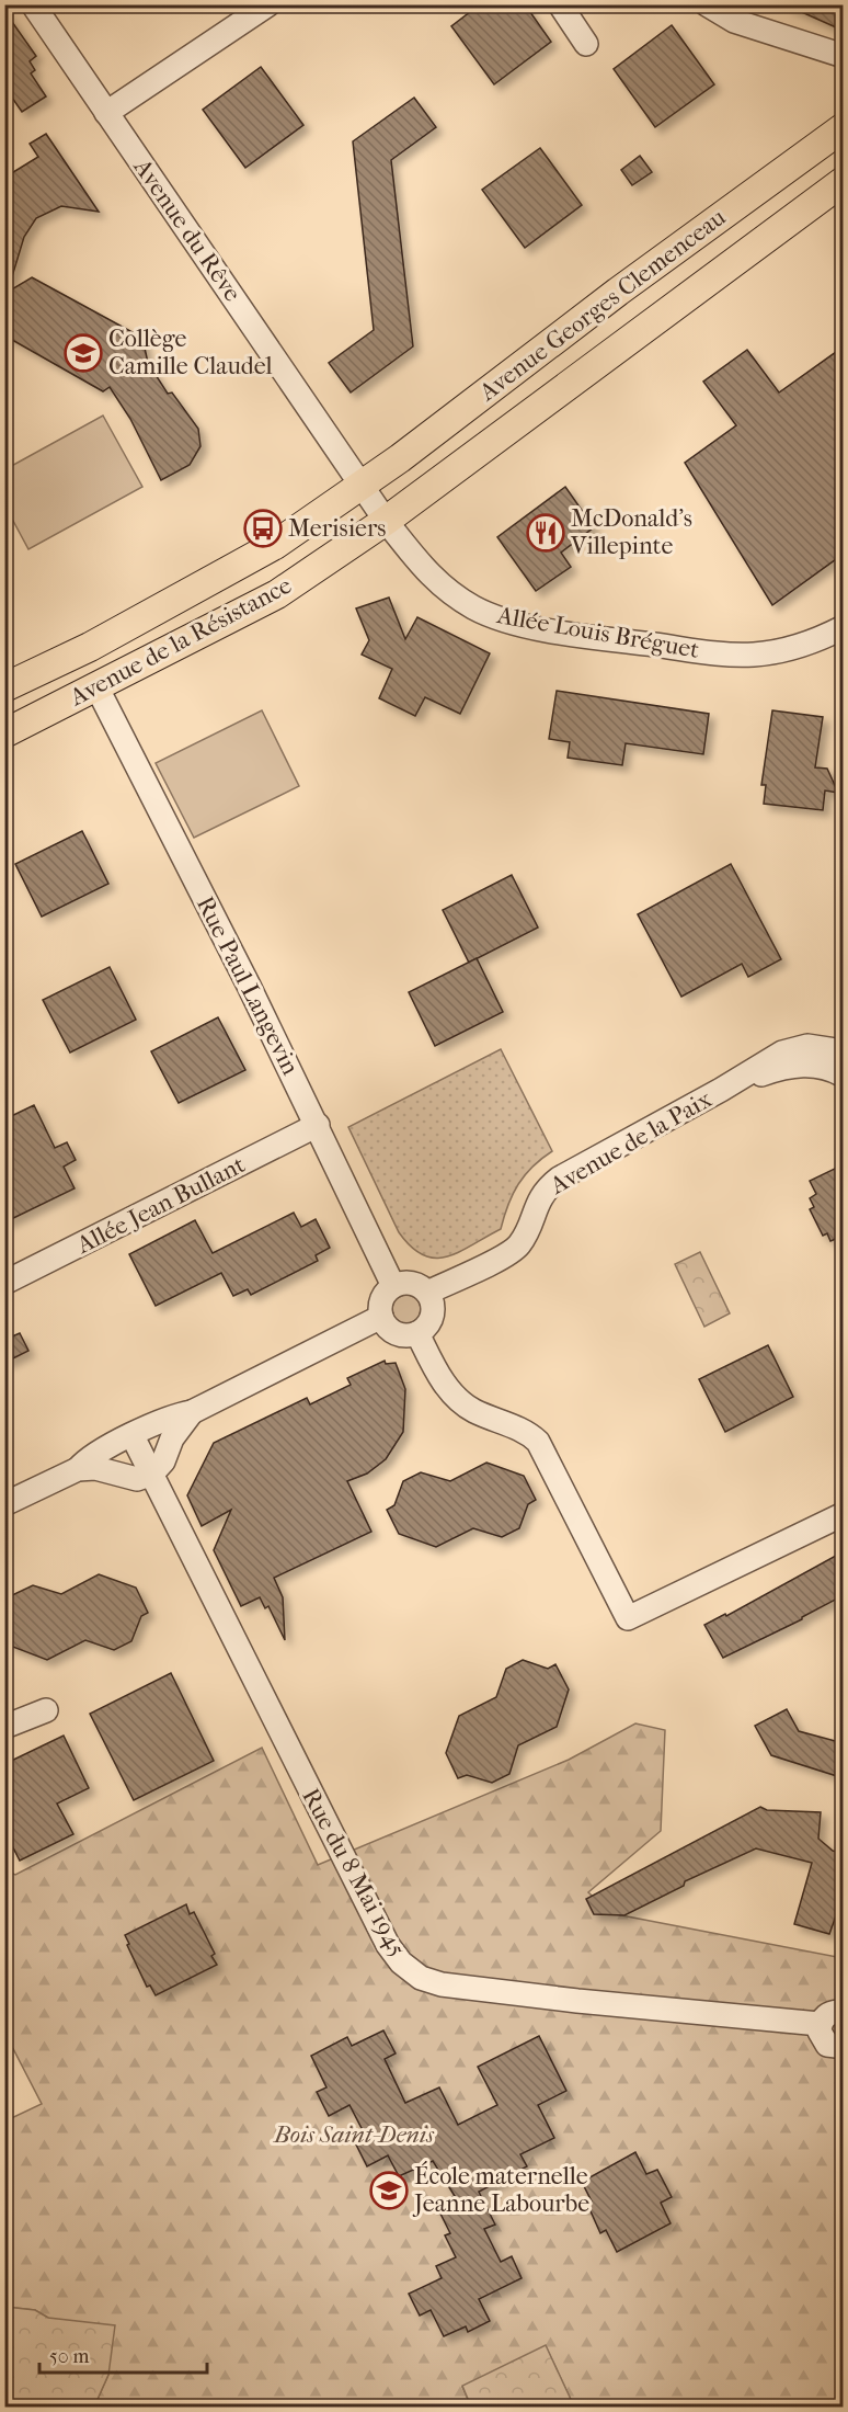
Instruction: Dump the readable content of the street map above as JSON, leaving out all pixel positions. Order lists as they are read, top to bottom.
{
  "streets": {
    "main road": ["Avenue Georges Clemenceau", "Avenue de la Résistance"],
    "street": [
      "Avenue du Rêve",
      "Allée Louis Bréguet",
      "Rue Paul Langevin",
      "Avenue de la Paix",
      "Allée Jean Bullant",
      "Rue du 8 Mai 1945"
    ]
  },
  "crossings": [
    ["Avenue du Rêve", "Avenue Georges Clemenceau"],
    ["Avenue du Rêve", "Allée Louis Bréguet"],
    ["Avenue du Rêve", "Avenue de la Résistance"],
    ["Avenue Georges Clemenceau", "Allée Louis Bréguet"],
    ["Avenue Georges Clemenceau", "Avenue de la Résistance"],
    ["Allée Louis Bréguet", "Avenue de la Résistance"],
    ["Avenue de la Résistance", "Rue Paul Langevin"],
    ["Rue Paul Langevin", "Avenue de la Paix"],
    ["Rue Paul Langevin", "Allée Jean Bullant"]
  ],
  "parks": ["Bois Saint-Denis"],
  "places": {
    "school or university": ["Collège Camille Claudel", "École maternelle Jeanne Labourbe"],
    "bus stop": ["Merisiers"],
    "restaurant": ["McDonald's Villepinte"]
  },
  "scale_bar": "50 m"
}
